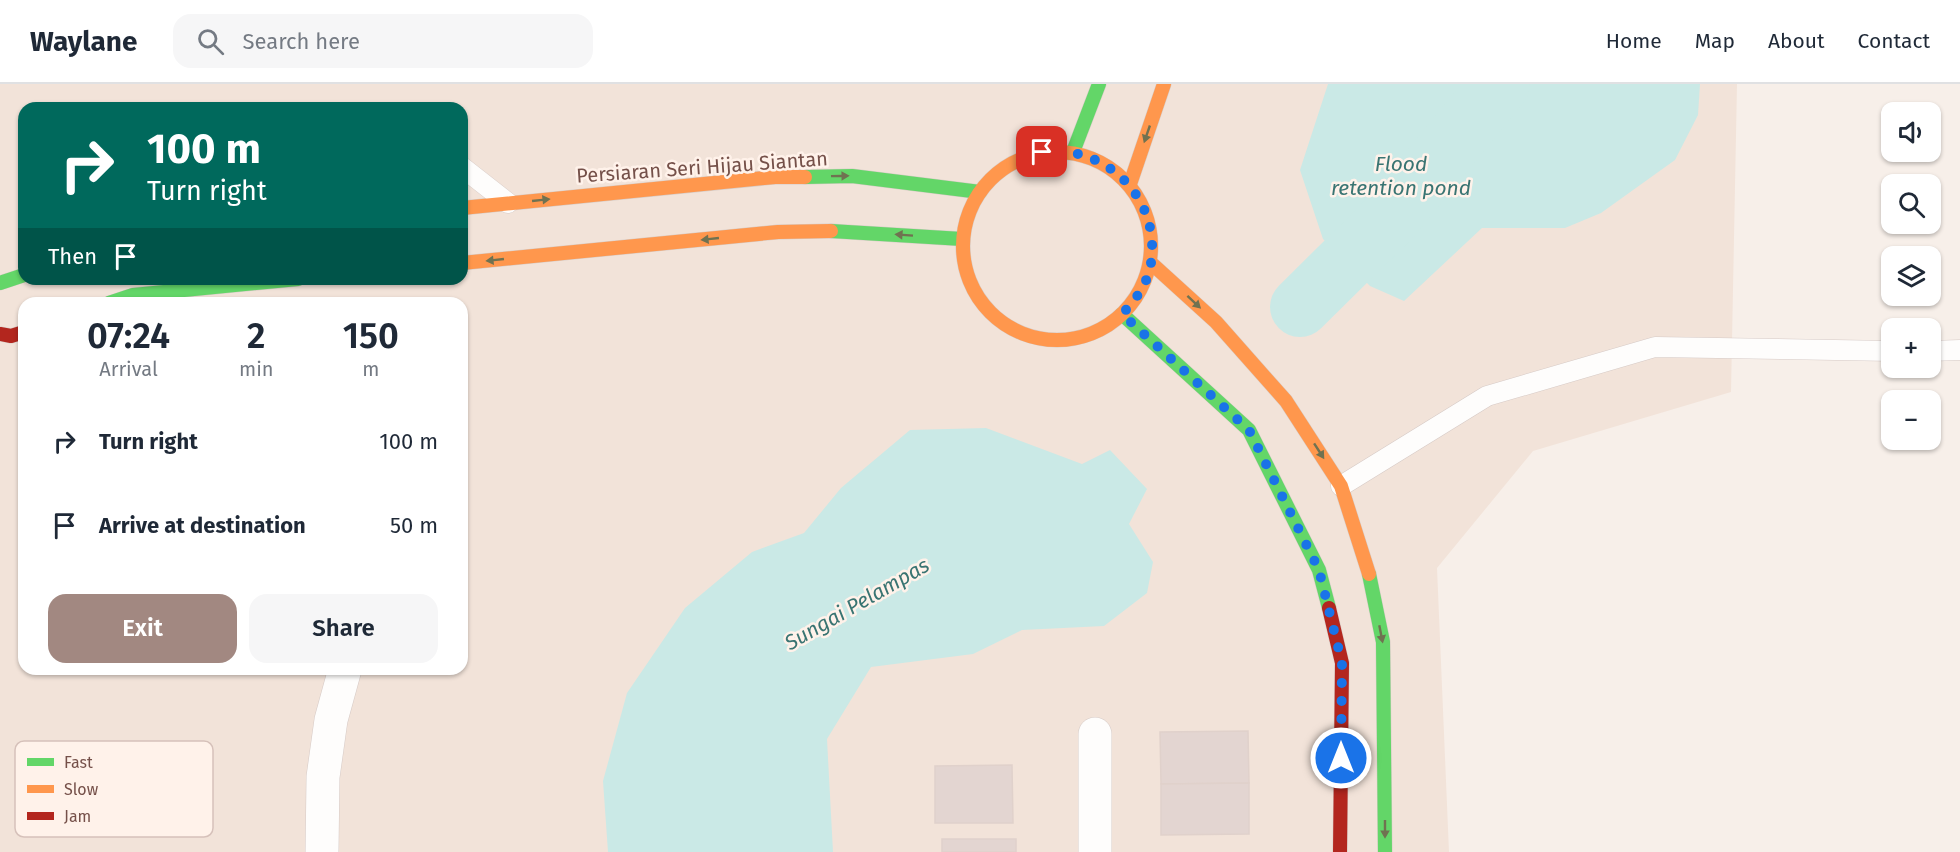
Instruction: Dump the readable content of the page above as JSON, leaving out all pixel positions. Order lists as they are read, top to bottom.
{
  "streets": {
    "street": ["Persiaran Seri Hijau Siantan"]
  },
  "water": ["Flood retention pond", "Sungai Pelampas"],
  "legend": ["Fast", "Slow", "Jam"],
  "page": {
    "header": "Waylane",
    "search": "Search here",
    "nav": [
      "Home",
      "Map",
      "About",
      "Contact"
    ],
    "map_buttons": ["+", "−"],
    "turn": ["100 m", "Turn right"],
    "then": "Then",
    "eta": [
      "07:24",
      "Arrival",
      "2",
      "min",
      "150",
      "m"
    ],
    "list": [
      {
        "name": "Turn right",
        "value": "100 m"
      },
      {
        "name": "Arrive at destination",
        "value": "50 m"
      }
    ],
    "buttons": ["Exit", "Share"]
  }
}
